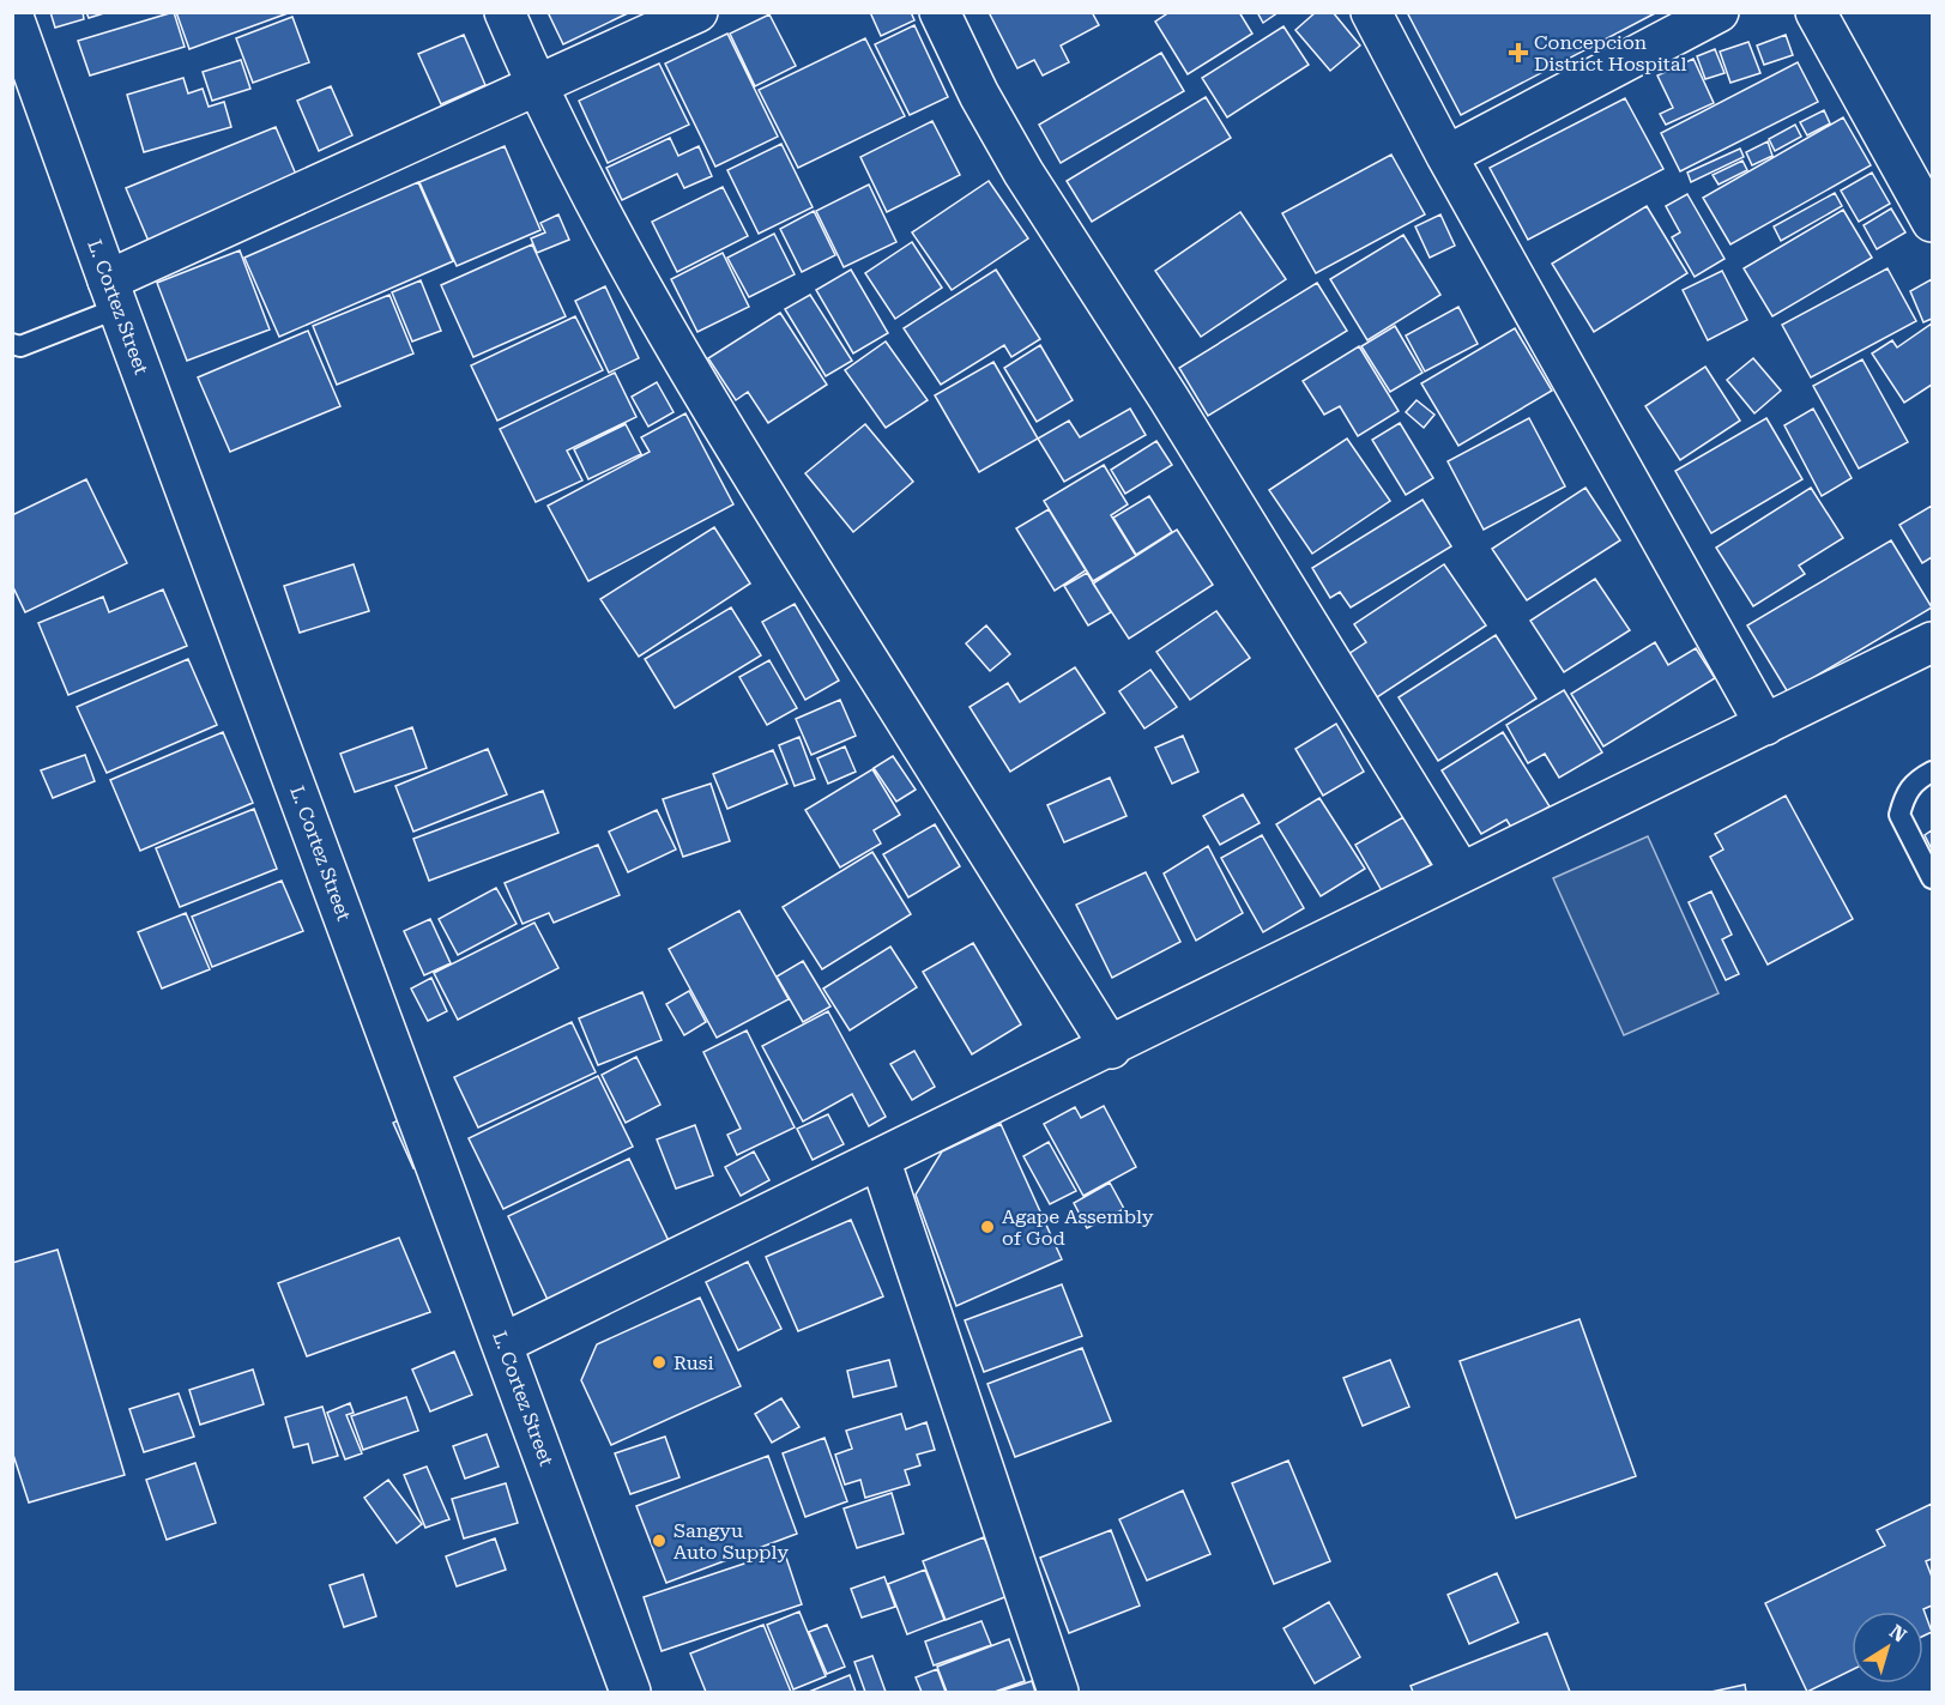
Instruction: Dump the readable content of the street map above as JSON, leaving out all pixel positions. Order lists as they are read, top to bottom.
{
  "streets": {
    "street": ["L. Cortez Street"]
  },
  "places": {
    "health": ["Concepcion District Hospital"],
    "other": ["Agape Assembly of God", "Rusi", "Sangyu Auto Supply"]
  },
  "north": "top right"
}
